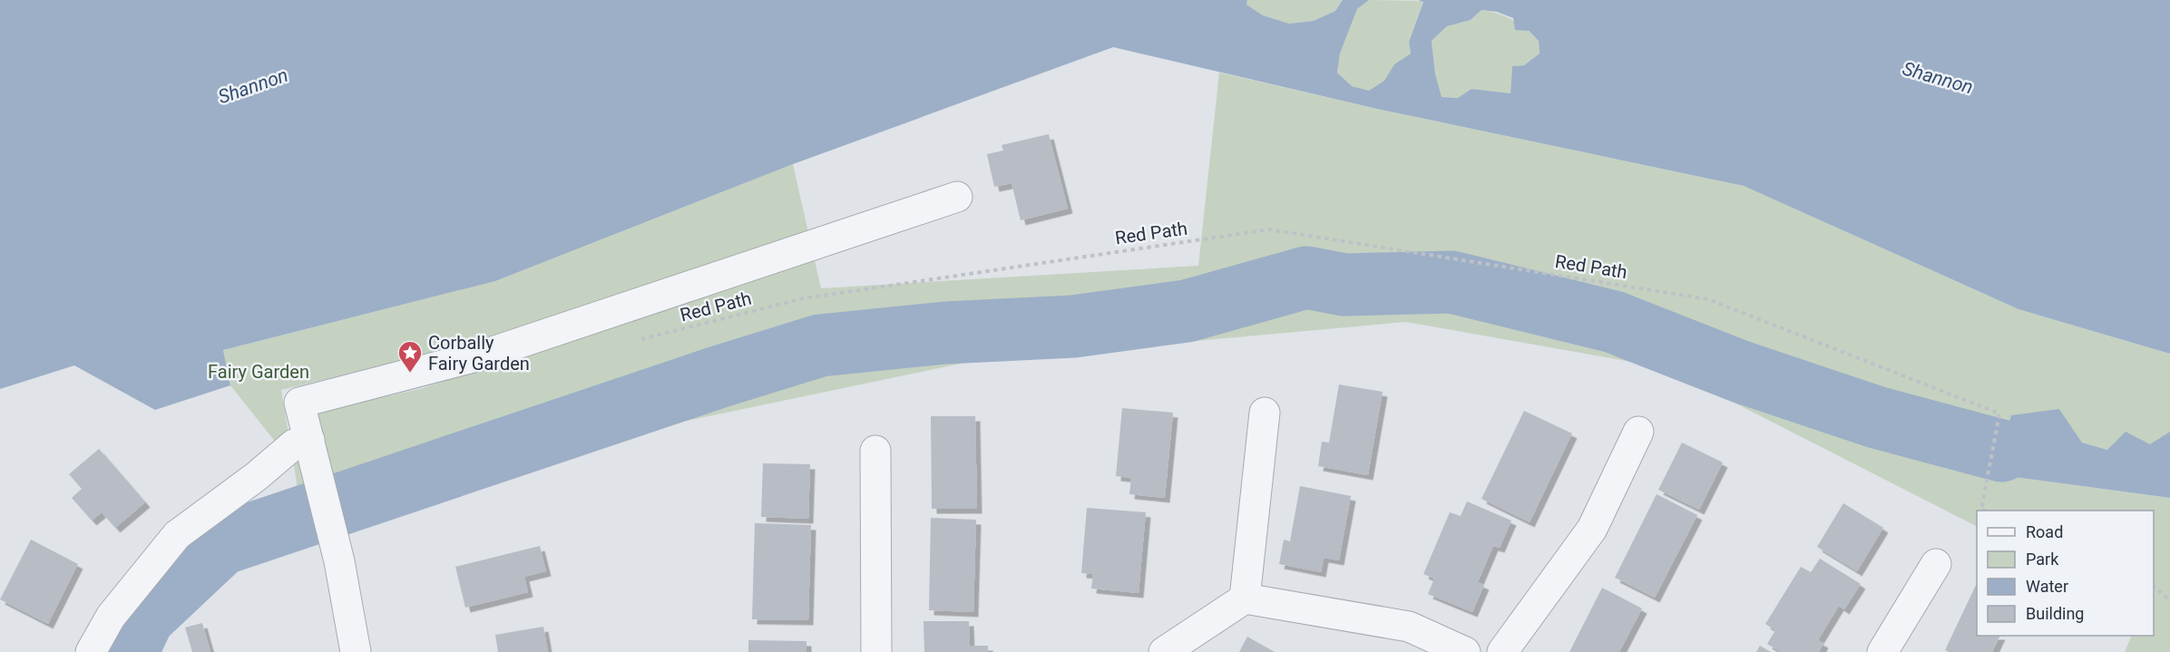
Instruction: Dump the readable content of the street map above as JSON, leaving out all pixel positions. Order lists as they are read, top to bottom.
{
  "streets": {
    "path": ["Red Path"]
  },
  "water": ["Shannon"],
  "parks": ["Fairy Garden"],
  "places": {
    "place": ["Corbally Fairy Garden"]
  },
  "legend": [
    "Road",
    "Park",
    "Water",
    "Building"
  ]
}
